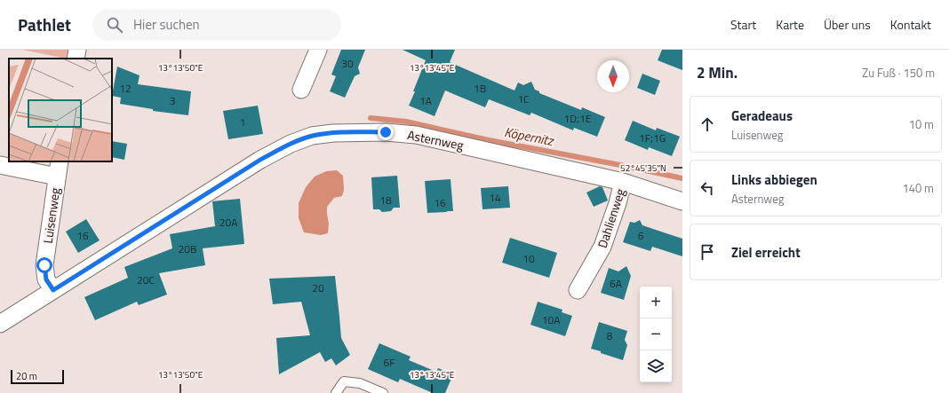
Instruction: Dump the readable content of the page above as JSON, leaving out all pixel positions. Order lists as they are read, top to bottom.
{
  "streets": {
    "street": ["Asternweg", "Luisenweg", "Dahlienweg"]
  },
  "crossings": [
    ["Asternweg", "Luisenweg"],
    ["Asternweg", "Dahlienweg"]
  ],
  "water": ["Köpernitz"],
  "house_numbers": [
    "30",
    "12",
    "1B",
    "1C",
    "3",
    "1A",
    "1D;1E",
    "1",
    "1F;1G",
    "14",
    "18",
    "16",
    "20A",
    "16",
    "6",
    "20B",
    "10",
    "20C",
    "6A",
    "20",
    "10A",
    "8",
    "6F"
  ],
  "scale_bar": "20 m",
  "north": "bottom",
  "page": {
    "header": "Pathlet",
    "search": "Hier suchen",
    "nav": [
      "Start",
      "Karte",
      "Über uns",
      "Kontakt"
    ],
    "heading": ["2 Min.", "Zu Fuß · 150 m"],
    "list": [
      ["Geradeaus", "Luisenweg", "10 m"],
      ["Links abbiegen", "Asternweg", "140 m"],
      "Ziel erreicht"
    ],
    "map_buttons": ["+", "−"],
    "scale": "20 m"
  },
  "coordinates": ["13°13'50\"E", "13°13'45\"E", "52°45'35\"N"]
}
